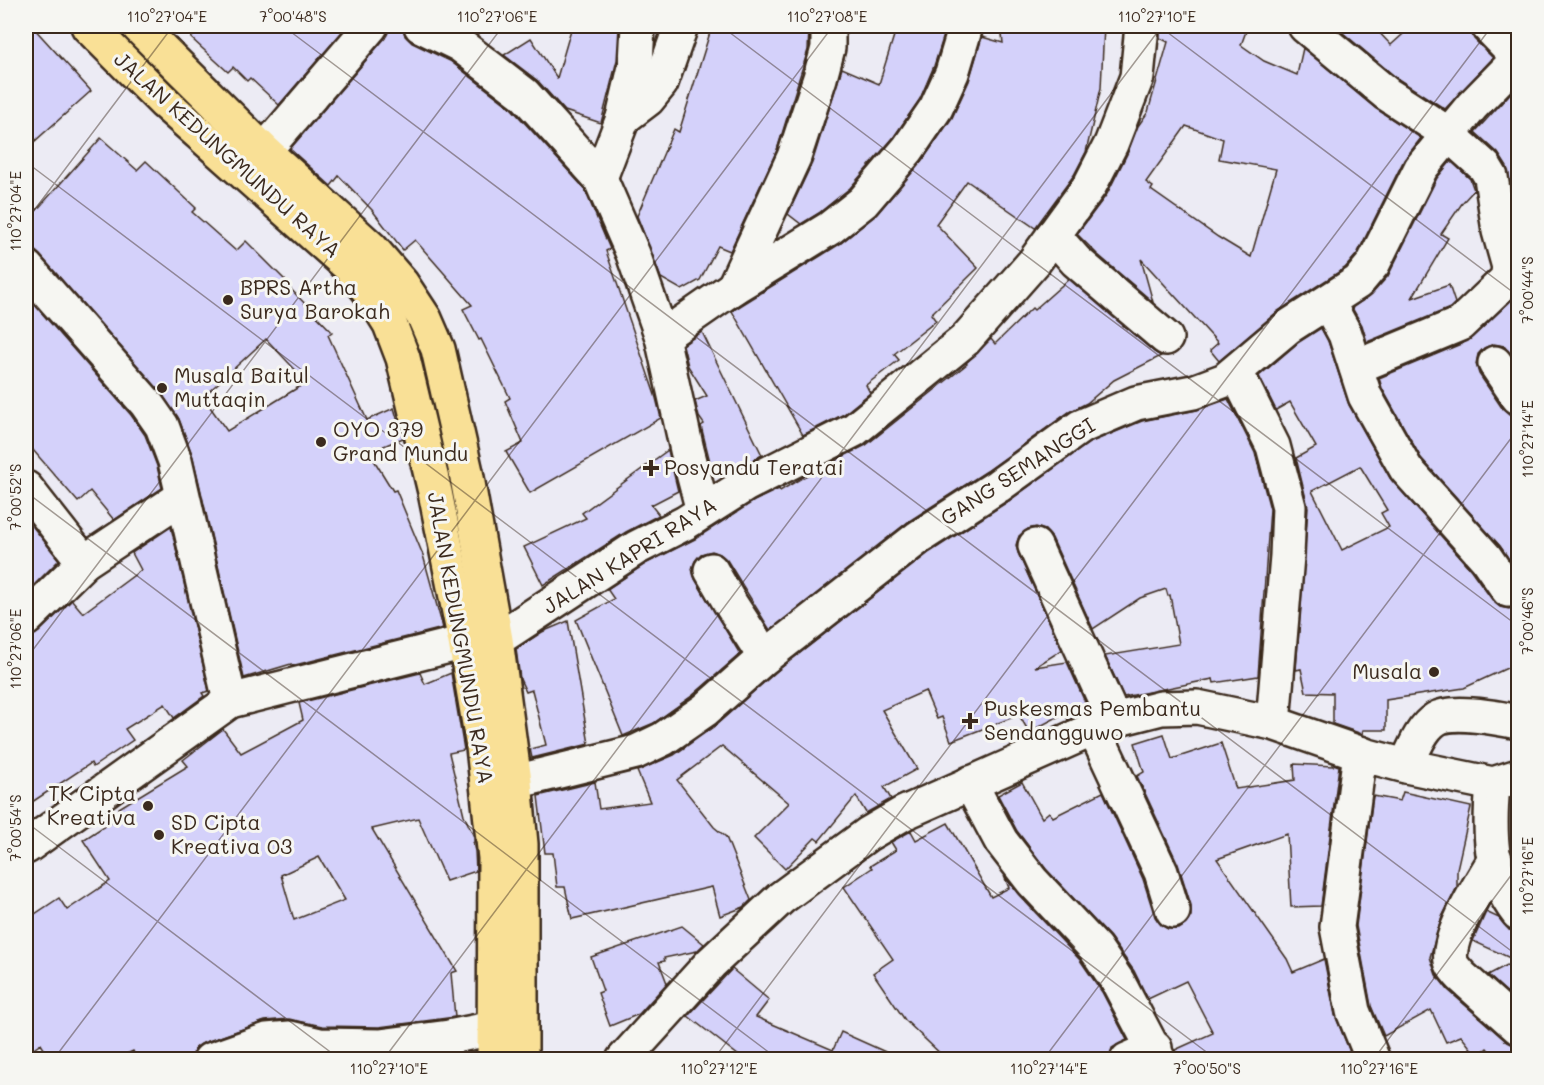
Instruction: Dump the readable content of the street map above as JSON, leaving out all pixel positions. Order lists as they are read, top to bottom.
{
  "streets": {
    "main road": ["JALAN KEDUNGMUNDU RAYA"],
    "street": ["GANG SEMANGGI", "JALAN KAPRI RAYA"]
  },
  "crossings": [
    ["JALAN KEDUNGMUNDU RAYA", "GANG SEMANGGI"],
    ["JALAN KEDUNGMUNDU RAYA", "JALAN KAPRI RAYA"]
  ],
  "places": {
    "other": [
      "BPRS Artha Surya Barokah",
      "Musala Baitul Muttaqin",
      "OYO 379 Grand Mundu",
      "Musala",
      "TK Cipta Kreativa",
      "SD Cipta Kreativa 03"
    ],
    "health": ["Posyandu Teratai", "Puskesmas Pembantu Sendangguwo"]
  },
  "coordinates": [
    "110°27'04\"E",
    "7°00'48\"S",
    "110°27'06\"E",
    "110°27'08\"E",
    "110°27'10\"E",
    "7°00'44\"S",
    "110°27'14\"E",
    "7°00'52\"S",
    "7°00'46\"S",
    "7°00'54\"S",
    "110°27'16\"E",
    "110°27'12\"E",
    "7°00'50\"S"
  ]
}
